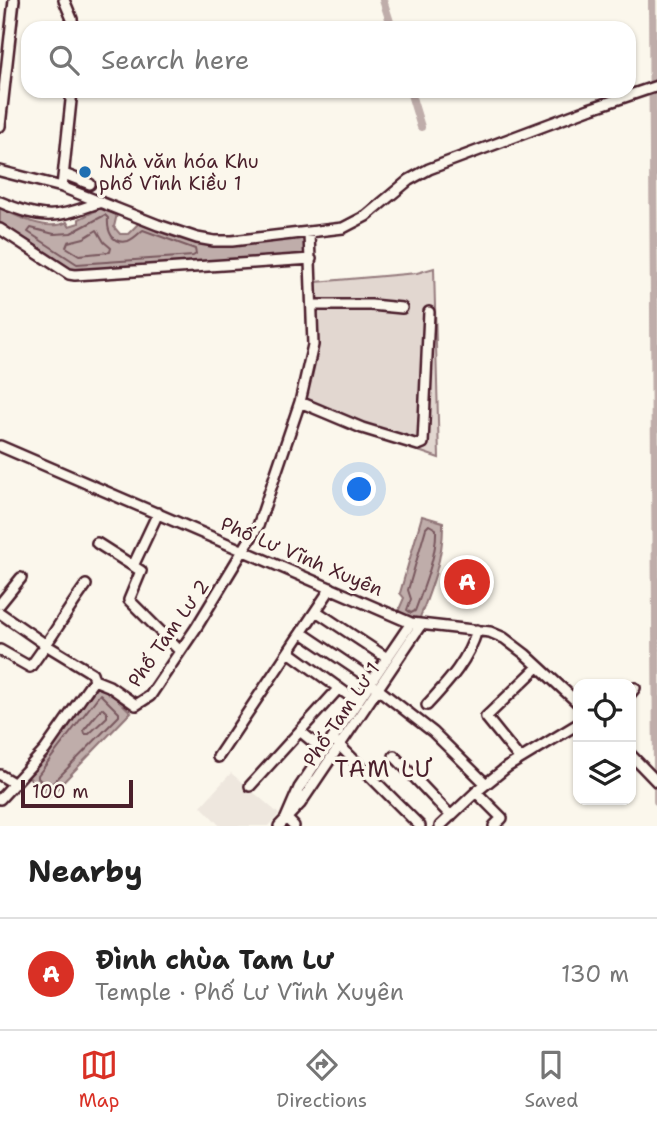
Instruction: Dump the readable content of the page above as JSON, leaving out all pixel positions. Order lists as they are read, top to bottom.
{
  "streets": {
    "street": ["Phố Lư Vĩnh Xuyên", "Phố Tam Lư 2", "Phố Tam Lư 1"]
  },
  "crossings": [
    ["Phố Lư Vĩnh Xuyên", "Phố Tam Lư 2"],
    ["Phố Lư Vĩnh Xuyên", "Phố Tam Lư 1"]
  ],
  "districts": ["TAM LƯ"],
  "places": ["Nhà văn hóa Khu phố Vĩnh Kiều 1"],
  "scale_bar": "100 m",
  "page": {
    "search": "Search here",
    "pins": "A",
    "scale": "100 m",
    "heading": "Nearby",
    "list": [
      {
        "mark": "A",
        "name": "Đình chùa Tam Lư",
        "note": "Temple · Phố Lư Vĩnh Xuyên",
        "value": "130 m"
      }
    ],
    "nav": ["Map", "Directions", "Saved"]
  }
}
